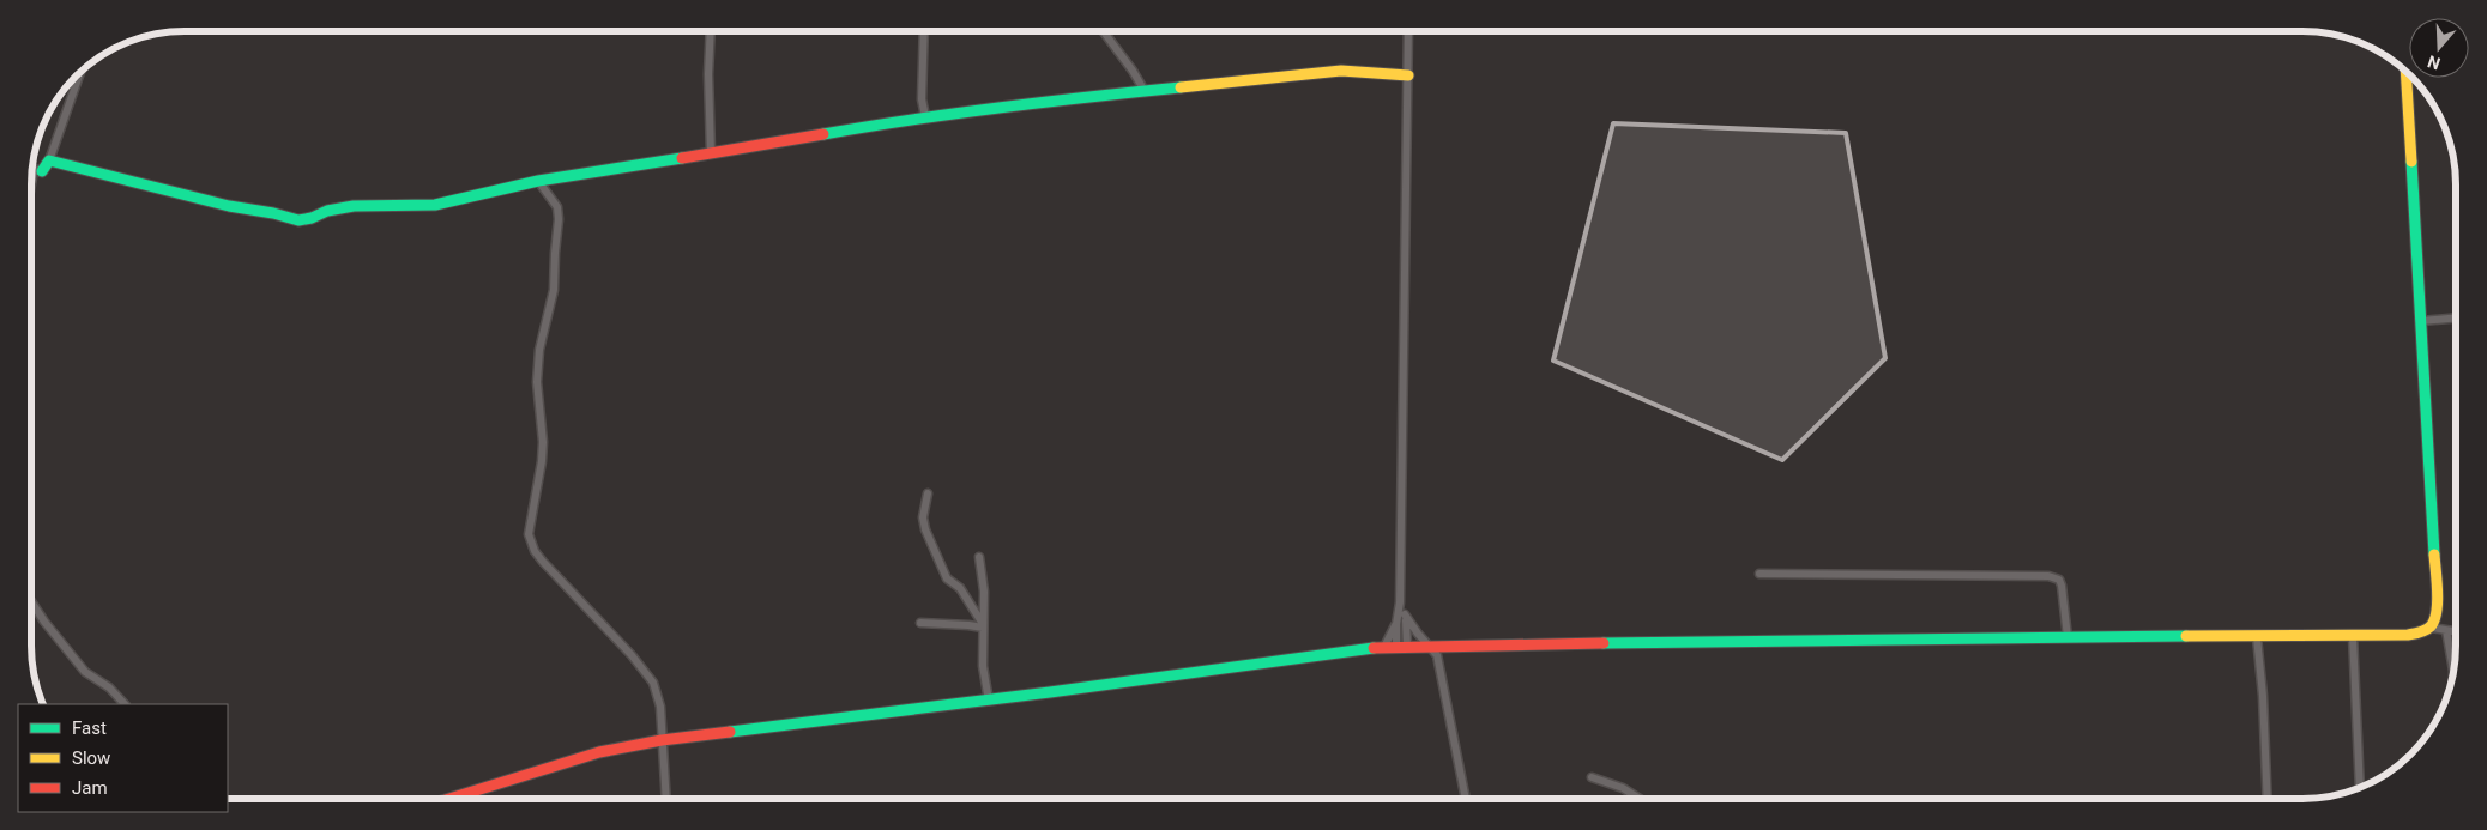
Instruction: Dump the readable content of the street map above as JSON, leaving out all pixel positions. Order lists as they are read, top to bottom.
{
  "legend": ["Fast", "Slow", "Jam"],
  "north": "bottom"
}
